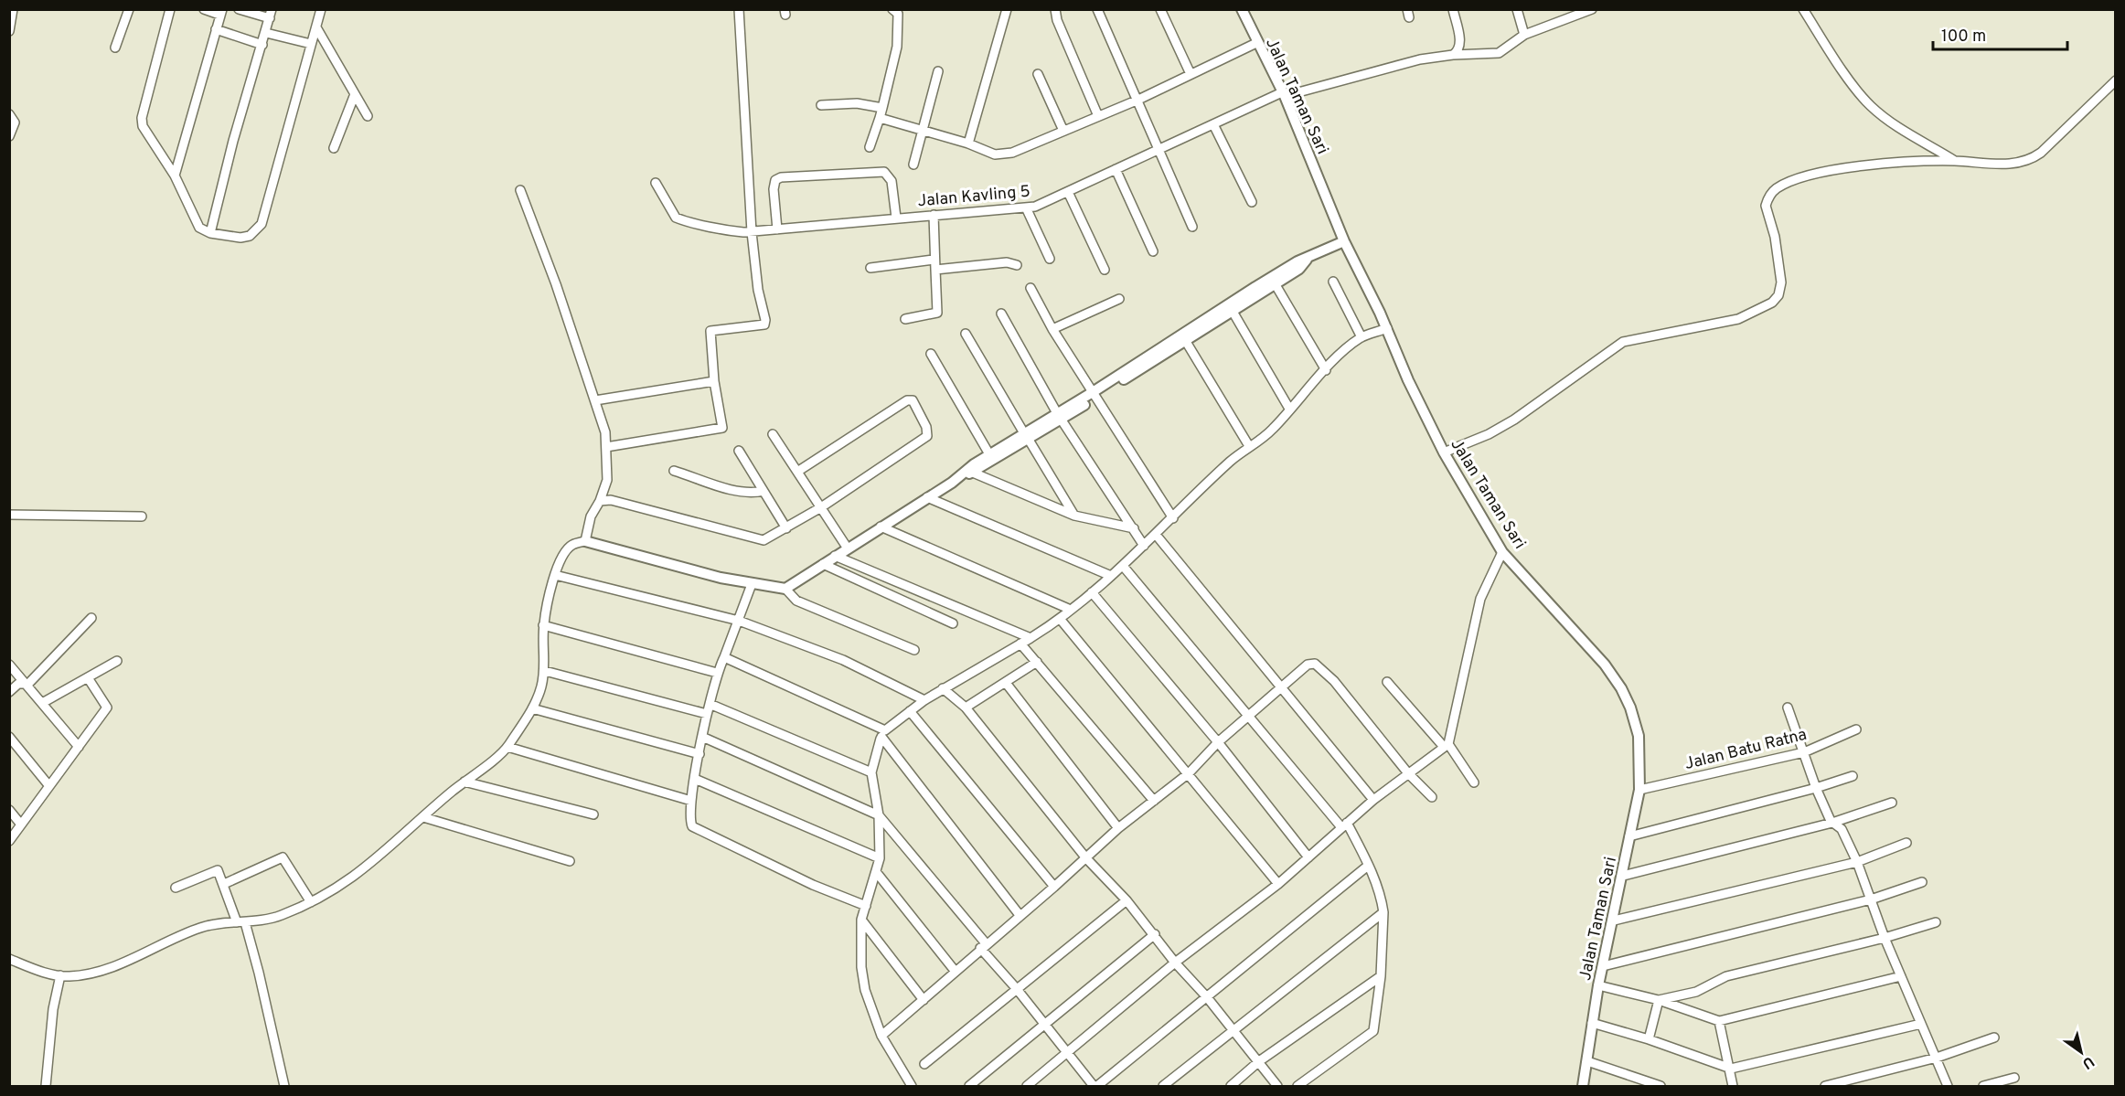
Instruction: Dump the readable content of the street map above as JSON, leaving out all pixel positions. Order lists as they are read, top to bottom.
{
  "streets": {
    "street": ["Jalan Taman Sari", "Jalan Kavling 5", "Jalan Batu Ratna"]
  },
  "crossings": [
    ["Jalan Taman Sari", "Jalan Kavling 5"],
    ["Jalan Taman Sari", "Jalan Batu Ratna"]
  ],
  "scale_bar": "100 m",
  "north": "bottom right"
}
